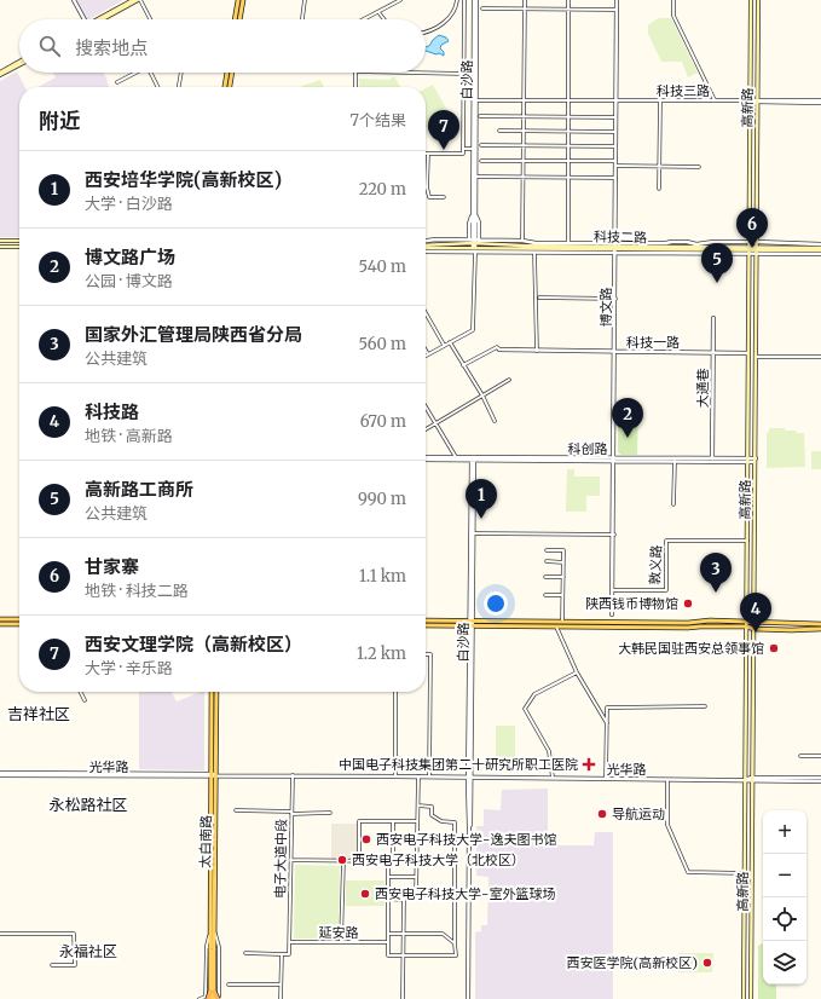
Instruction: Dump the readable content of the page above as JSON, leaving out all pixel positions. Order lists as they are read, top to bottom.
{
  "streets": {
    "main road": ["高新路", "科技二路", "太白南路"],
    "street": [
      "白沙路",
      "科技三路",
      "博文路",
      "科技一路",
      "大通巷",
      "科创路",
      "敦义路",
      "光华路",
      "电子大道中段",
      "延安路"
    ]
  },
  "crossings": [
    ["白沙路", "科技二路"],
    ["白沙路", "科创路"],
    ["白沙路", "光华路"],
    ["科技三路", "高新路"],
    ["科技三路", "博文路"],
    ["高新路", "科技二路"],
    ["高新路", "科技一路"],
    ["高新路", "科创路"],
    ["高新路", "敦义路"],
    ["高新路", "光华路"],
    ["科技二路", "博文路"],
    ["博文路", "科技一路"],
    ["博文路", "科创路"],
    ["博文路", "敦义路"],
    ["科技一路", "大通巷"],
    ["大通巷", "科创路"],
    ["光华路", "太白南路"],
    ["光华路", "电子大道中段"],
    ["电子大道中段", "延安路"]
  ],
  "districts": ["吉祥社区", "永松路社区", "永福社区"],
  "places": {
    "other": [
      "陕西钱币博物馆",
      "大韩民国驻西安总领事馆",
      "导航运动",
      "西安电子科技大学-逸夫图书馆",
      "西安电子科技大学（北校区）",
      "西安电子科技大学-室外篮球场",
      "西安医学院(高新校区)"
    ],
    "health": ["中国电子科技集团第二十研究所职工医院"]
  },
  "page": {
    "search": "搜索地点",
    "heading": ["附近", "7个结果"],
    "pins": [
      "7",
      "6",
      "5",
      "2",
      "1",
      "3",
      "4"
    ],
    "list": [
      {
        "mark": "1",
        "name": "西安培华学院(高新校区)",
        "note": "大学 · 白沙路",
        "value": "220 m"
      },
      {
        "mark": "2",
        "name": "博文路广场",
        "note": "公园 · 博文路",
        "value": "540 m"
      },
      {
        "mark": "3",
        "name": "国家外汇管理局陕西省分局",
        "note": "公共建筑",
        "value": "560 m"
      },
      {
        "mark": "4",
        "name": "科技路",
        "note": "地铁 · 高新路",
        "value": "670 m"
      },
      {
        "mark": "5",
        "name": "高新路工商所",
        "note": "公共建筑",
        "value": "990 m"
      },
      {
        "mark": "6",
        "name": "甘家寨",
        "note": "地铁 · 科技二路",
        "value": "1.1 km"
      },
      {
        "mark": "7",
        "name": "西安文理学院（高新校区）",
        "note": "大学 · 辛乐路",
        "value": "1.2 km"
      }
    ],
    "map_buttons": ["+", "−"]
  }
}
